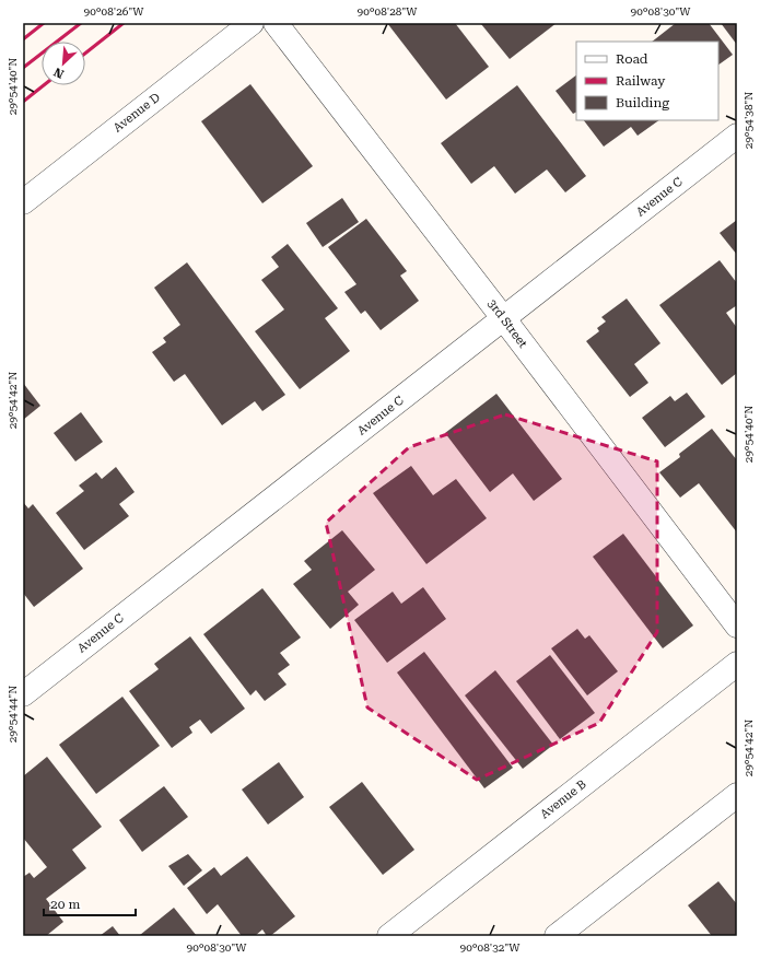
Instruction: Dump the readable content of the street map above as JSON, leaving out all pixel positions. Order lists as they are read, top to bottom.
{
  "streets": {
    "street": [
      "Avenue D",
      "Avenue C",
      "3rd Street",
      "Avenue B"
    ]
  },
  "crossings": [
    ["Avenue C", "3rd Street"]
  ],
  "legend": ["Road", "Railway", "Building"],
  "scale_bar": "20 m",
  "north": "bottom left",
  "coordinates": [
    "90°08'26\"W",
    "90°08'28\"W",
    "90°08'30\"W",
    "29°54'40\"N",
    "29°54'38\"N",
    "29°54'42\"N",
    "29°54'44\"N",
    "90°08'32\"W"
  ]
}
